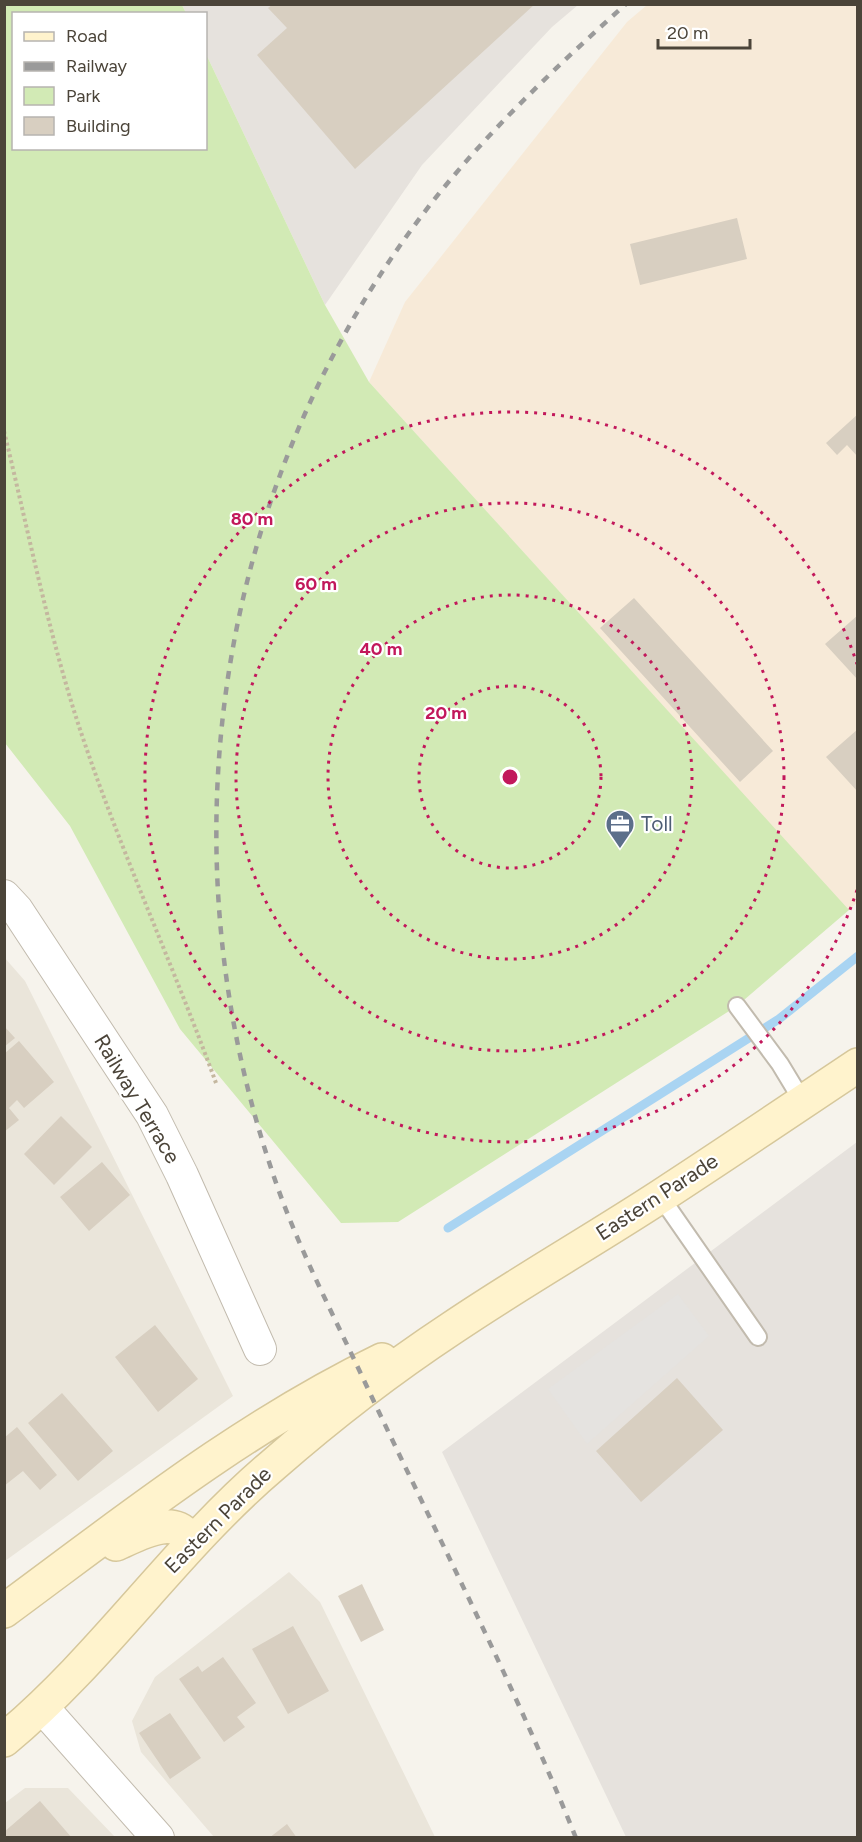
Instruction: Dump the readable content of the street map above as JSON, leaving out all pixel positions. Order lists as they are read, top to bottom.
{
  "streets": {
    "main road": ["Eastern Parade"],
    "street": ["Railway Terrace"]
  },
  "places": {
    "office": ["Toll"]
  },
  "legend": [
    "Road",
    "Railway",
    "Park",
    "Building"
  ],
  "scale_bar": "20 m",
  "rings": [
    "80 m",
    "60 m",
    "40 m",
    "20 m"
  ]
}
